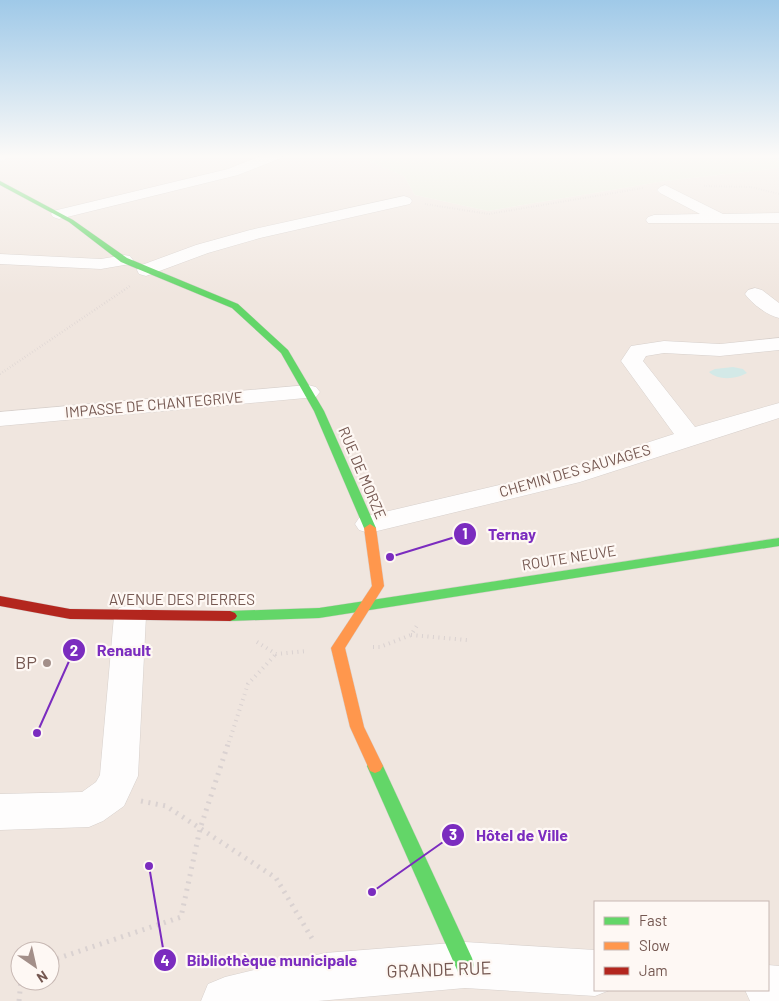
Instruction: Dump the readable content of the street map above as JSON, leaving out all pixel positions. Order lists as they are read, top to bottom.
{
  "streets": {
    "street": [
      "IMPASSE DE CHANTEGRIVE",
      "CHEMIN DES SAUVAGES",
      "RUE DE MORZE",
      "ROUTE NEUVE",
      "AVENUE DES PIERRES",
      "GRANDE RUE"
    ]
  },
  "crossings": [
    ["IMPASSE DE CHANTEGRIVE", "RUE DE MORZE"],
    ["CHEMIN DES SAUVAGES", "RUE DE MORZE"],
    ["RUE DE MORZE", "ROUTE NEUVE"],
    ["RUE DE MORZE", "AVENUE DES PIERRES"],
    ["RUE DE MORZE", "GRANDE RUE"],
    ["ROUTE NEUVE", "AVENUE DES PIERRES"]
  ],
  "places": [
    "Ternay",
    "BP",
    "Renault",
    "Bibliothèque municipale",
    "Hôtel de Ville"
  ],
  "legend": ["Fast", "Slow", "Jam"],
  "north": "bottom right"
}
